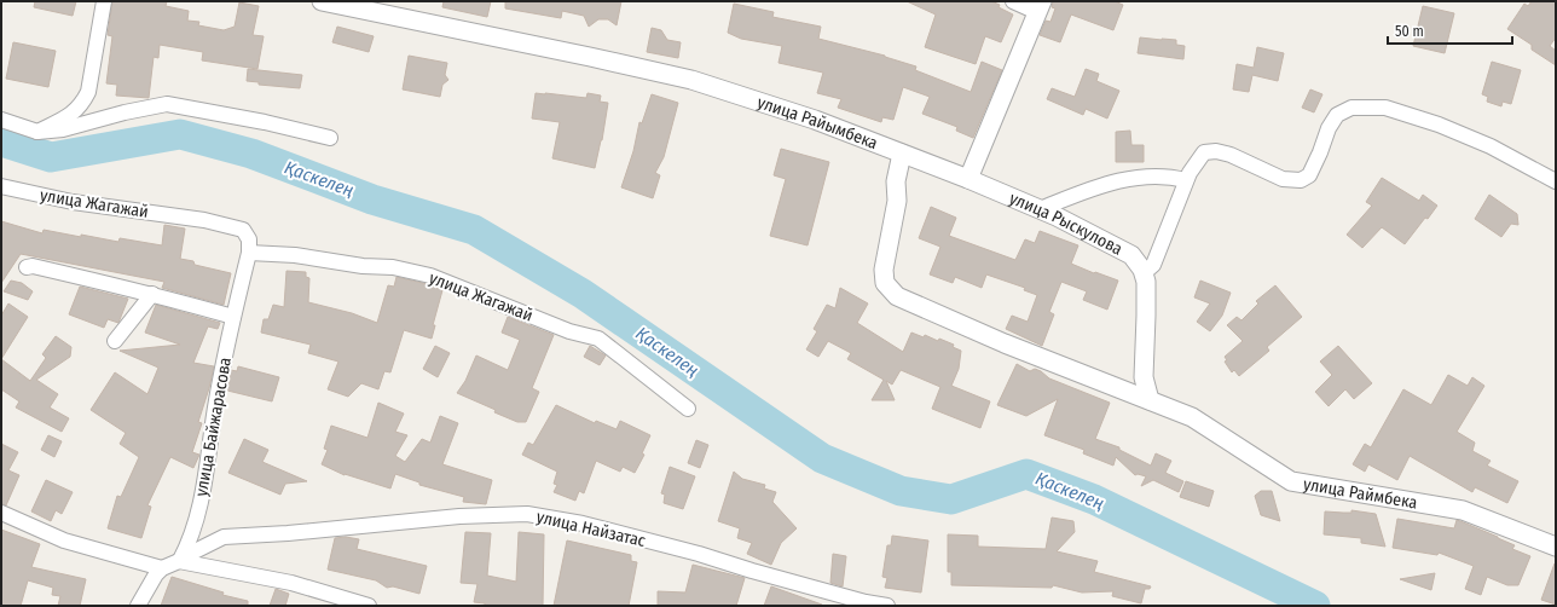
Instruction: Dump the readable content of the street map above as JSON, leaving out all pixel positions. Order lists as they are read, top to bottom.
{
  "streets": {
    "street": [
      "улица Райымбека",
      "улица Жагажай",
      "улица Рыскулова",
      "улица Байжарасова",
      "улица Раймбека",
      "улица Найзатас"
    ]
  },
  "crossings": [
    ["улица Райымбека", "улица Рыскулова"],
    ["улица Жагажай", "улица Байжарасова"],
    ["улица Байжарасова", "улица Найзатас"]
  ],
  "water": ["Қаскелең"],
  "scale_bar": "50 m"
}
